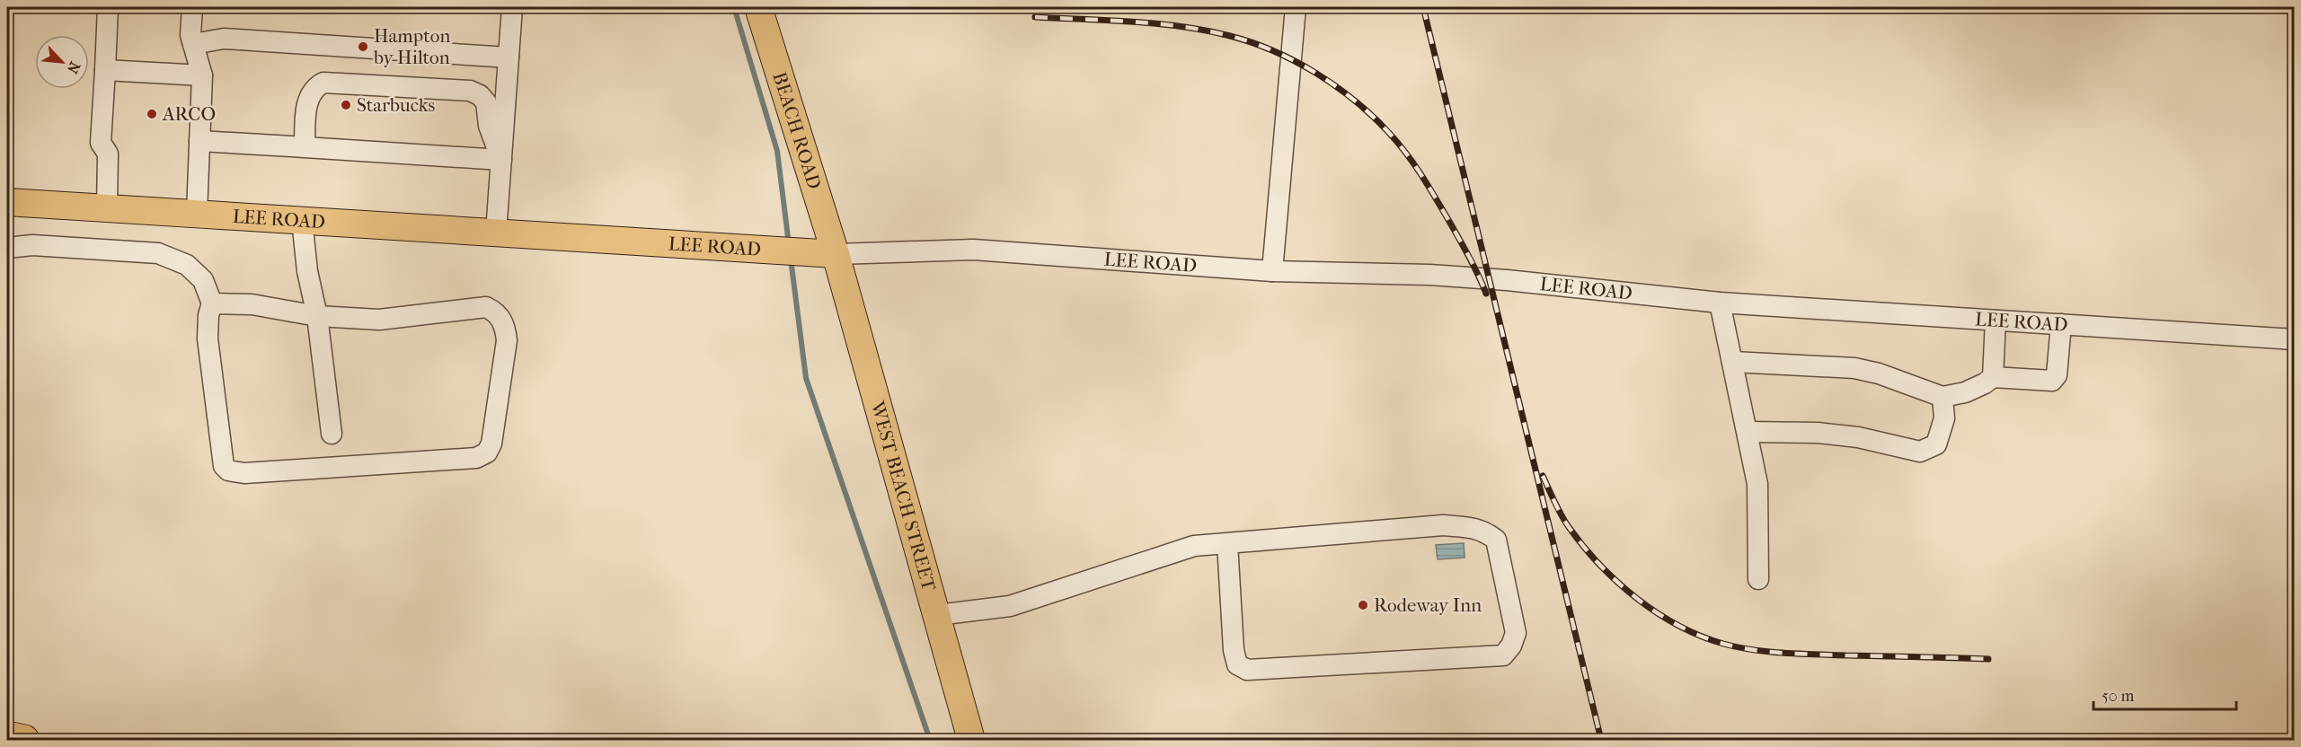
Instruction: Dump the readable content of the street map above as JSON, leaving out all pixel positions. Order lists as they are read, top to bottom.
{
  "streets": {
    "main road": ["BEACH ROAD", "LEE ROAD", "WEST BEACH STREET"]
  },
  "crossings": [
    ["BEACH ROAD", "LEE ROAD"],
    ["BEACH ROAD", "WEST BEACH STREET"],
    ["LEE ROAD", "WEST BEACH STREET"]
  ],
  "places": [
    "Hampton by Hilton",
    "Starbucks",
    "ARCO",
    "Rodeway Inn"
  ],
  "scale_bar": "50 m",
  "north": "bottom right"
}
